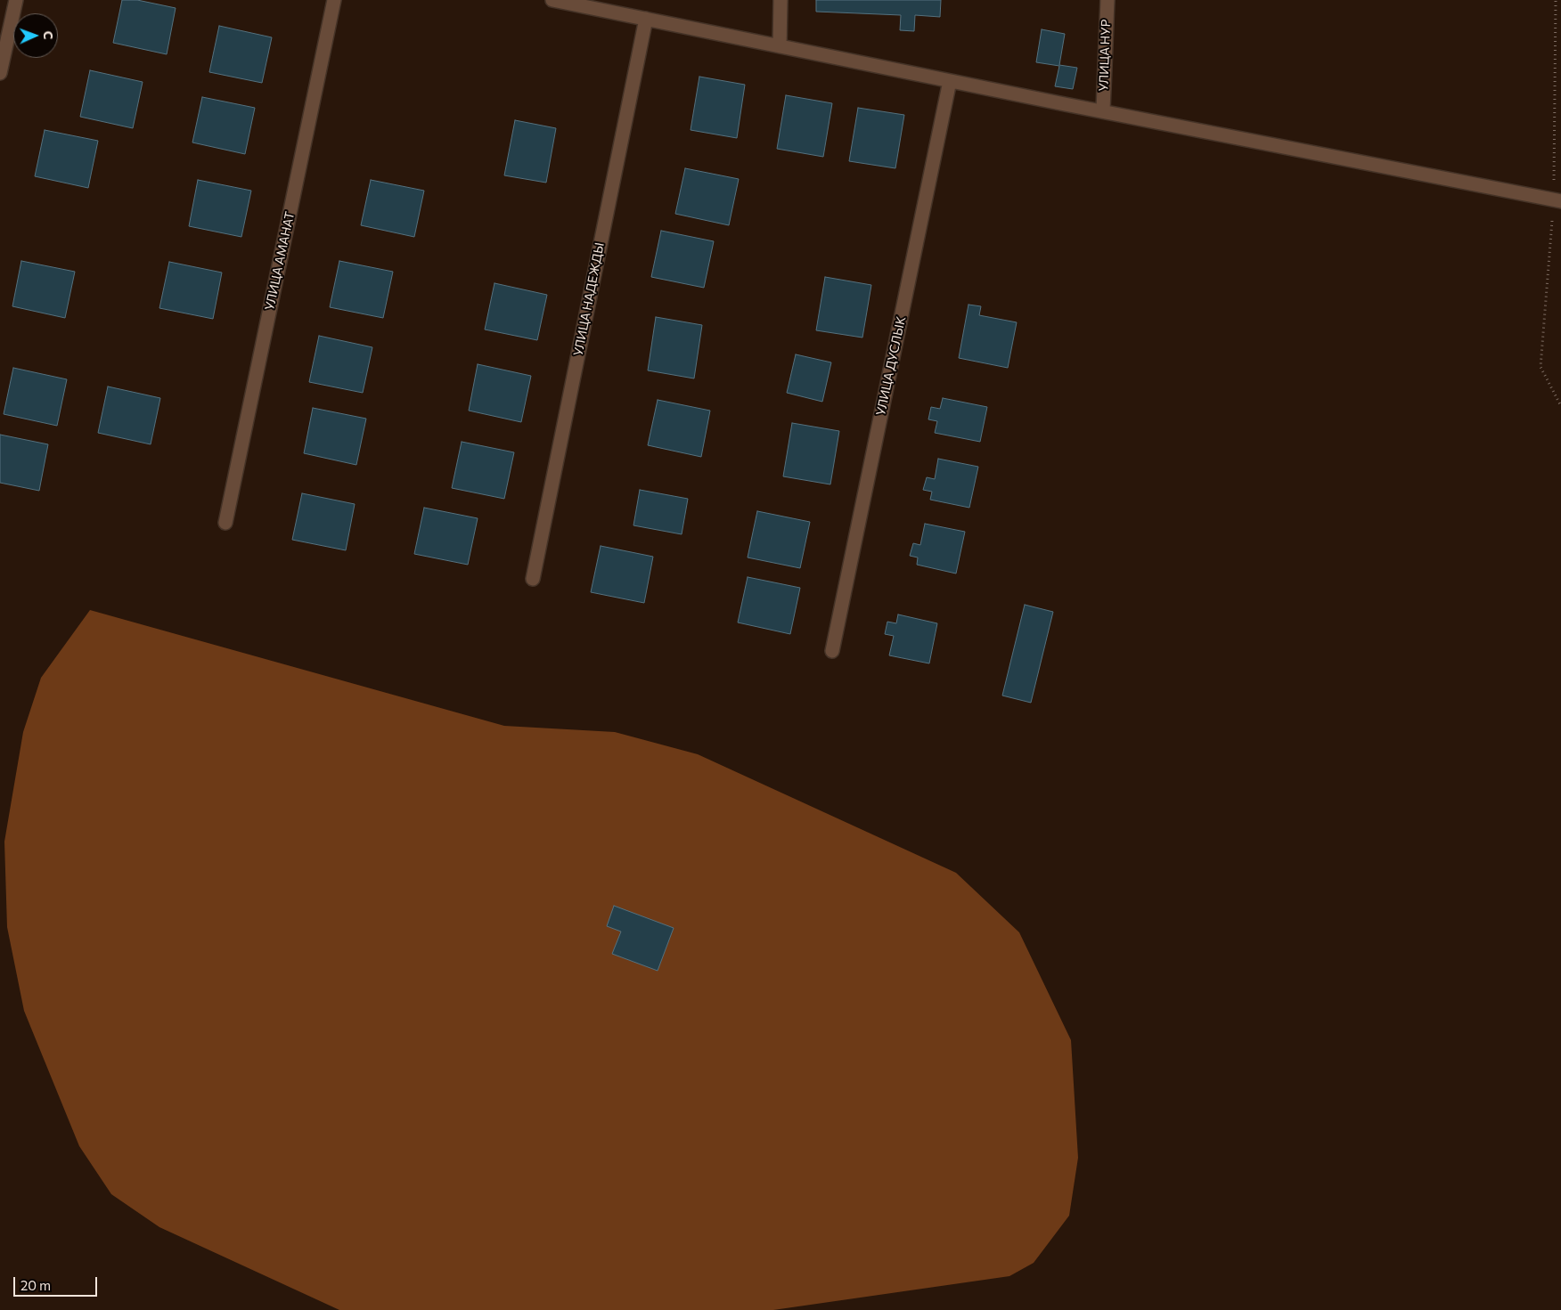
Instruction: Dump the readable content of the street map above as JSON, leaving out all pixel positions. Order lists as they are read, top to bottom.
{
  "streets": {
    "street": [
      "УЛИЦА НУР",
      "УЛИЦА АМАНАТ",
      "УЛИЦА НАДЕЖДЫ",
      "УЛИЦА ДУСЛЫК"
    ]
  },
  "scale_bar": "20 m",
  "north": "right"
}
